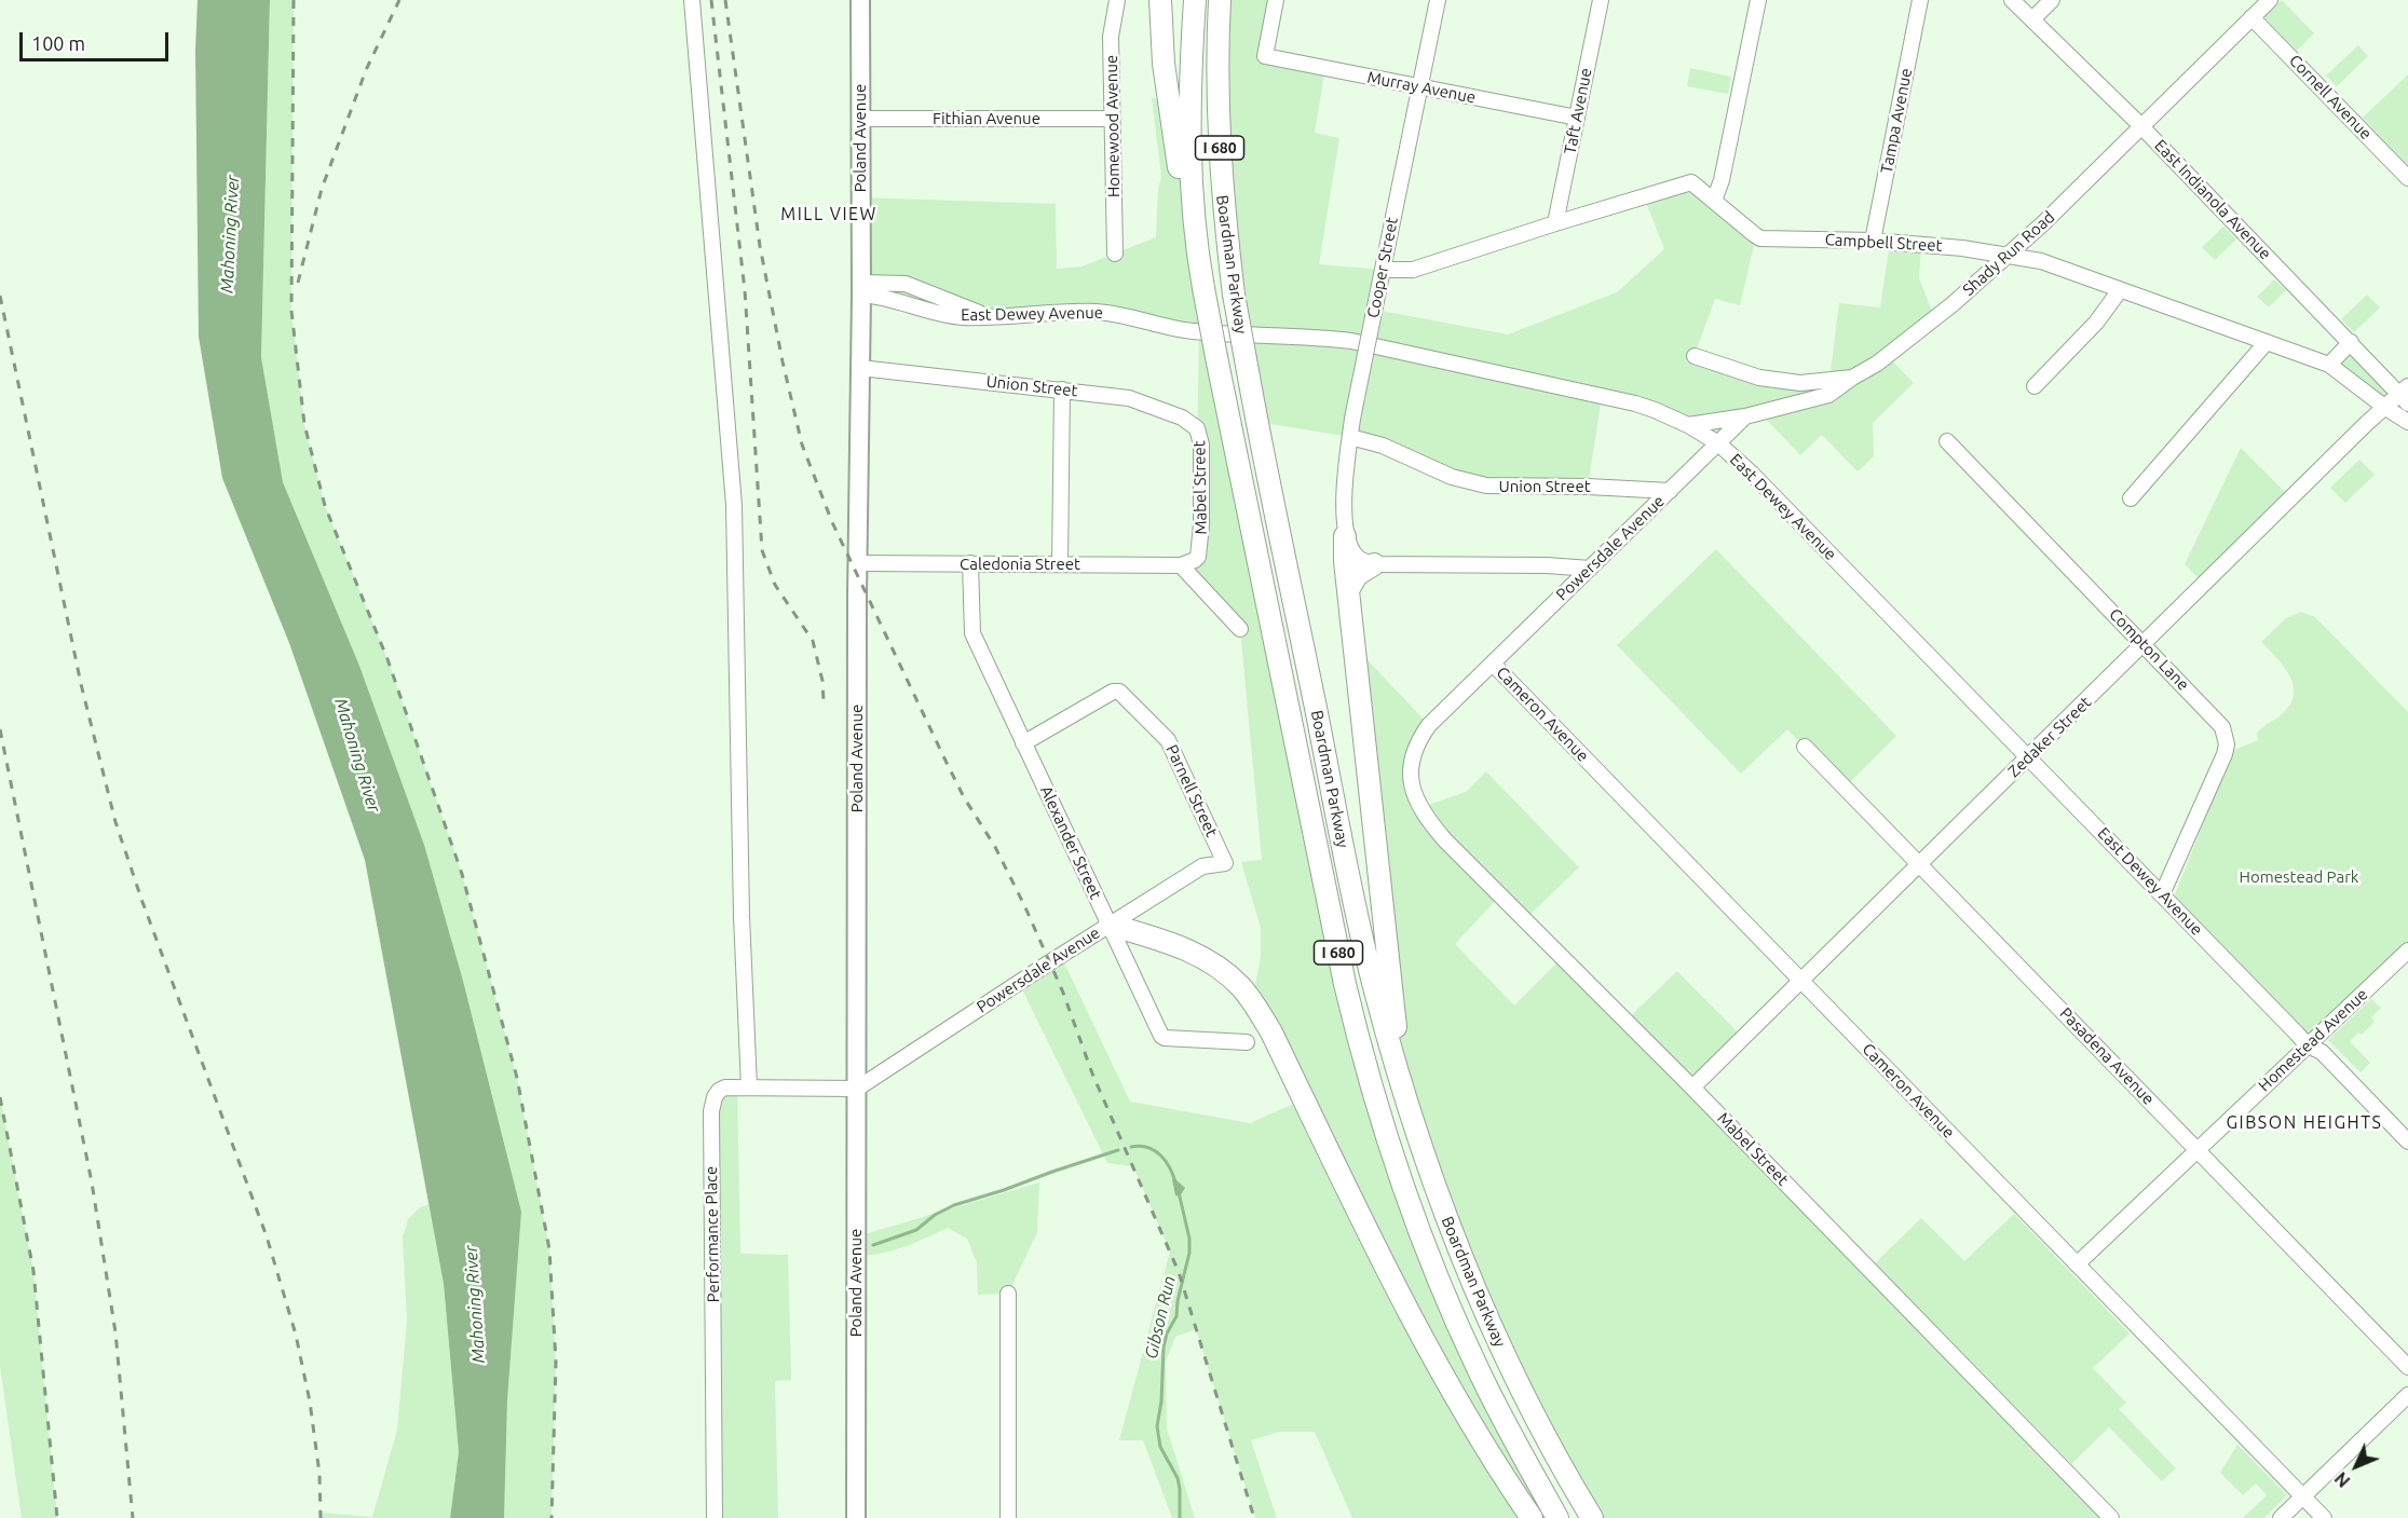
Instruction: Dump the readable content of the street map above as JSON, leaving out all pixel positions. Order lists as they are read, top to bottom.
{
  "streets": {
    "highway": ["I 680", "Boardman Parkway"],
    "main road": ["Poland Avenue"],
    "street": [
      "Murray Avenue",
      "Cornell Avenue",
      "Taft Avenue",
      "Fithian Avenue",
      "Tampa Avenue",
      "Homewood Avenue",
      "East Indianola Avenue",
      "Campbell Street",
      "Shady Run Road",
      "Cooper Street",
      "East Dewey Avenue",
      "Union Street",
      "Mabel Street",
      "Powersdale Avenue",
      "Caledonia Street",
      "Compton Lane",
      "Cameron Avenue",
      "Zedaker Street",
      "Parnell Street",
      "Alexander Street",
      "Homestead Avenue",
      "Pasadena Avenue",
      "Performance Place"
    ]
  },
  "crossings": [
    ["Murray Avenue", "Taft Avenue"],
    ["Murray Avenue", "Cooper Street"],
    ["Cornell Avenue", "Shady Run Road"],
    ["Taft Avenue", "Campbell Street"],
    ["Fithian Avenue", "Homewood Avenue"],
    ["Fithian Avenue", "Poland Avenue"],
    ["Tampa Avenue", "Campbell Street"],
    ["Poland Avenue", "East Dewey Avenue"],
    ["Poland Avenue", "Union Street"],
    ["Poland Avenue", "Powersdale Avenue"],
    ["Poland Avenue", "Caledonia Street"],
    ["Poland Avenue", "Performance Place"],
    ["East Indianola Avenue", "Shady Run Road"],
    ["East Indianola Avenue", "Zedaker Street"],
    ["Campbell Street", "Shady Run Road"],
    ["Campbell Street", "Cooper Street"],
    ["Campbell Street", "Zedaker Street"],
    ["Cooper Street", "Union Street"],
    ["East Dewey Avenue", "Powersdale Avenue"],
    ["East Dewey Avenue", "Compton Lane"],
    ["East Dewey Avenue", "Zedaker Street"],
    ["East Dewey Avenue", "Homestead Avenue"],
    ["Union Street", "Mabel Street"],
    ["Union Street", "Powersdale Avenue"],
    ["Mabel Street", "Powersdale Avenue"],
    ["Mabel Street", "Caledonia Street"],
    ["Mabel Street", "Zedaker Street"],
    ["Powersdale Avenue", "Cameron Avenue"],
    ["Powersdale Avenue", "Parnell Street"],
    ["Powersdale Avenue", "Alexander Street"],
    ["Powersdale Avenue", "Performance Place"],
    ["Caledonia Street", "Alexander Street"],
    ["Compton Lane", "Zedaker Street"],
    ["Cameron Avenue", "Zedaker Street"],
    ["Cameron Avenue", "Homestead Avenue"],
    ["Zedaker Street", "Pasadena Avenue"],
    ["Parnell Street", "Alexander Street"],
    ["Homestead Avenue", "Pasadena Avenue"]
  ],
  "districts": ["MILL VIEW", "GIBSON HEIGHTS"],
  "water": ["Mahoning River", "Gibson Run"],
  "parks": ["Homestead Park"],
  "scale_bar": "100 m",
  "north": "bottom left"
}
